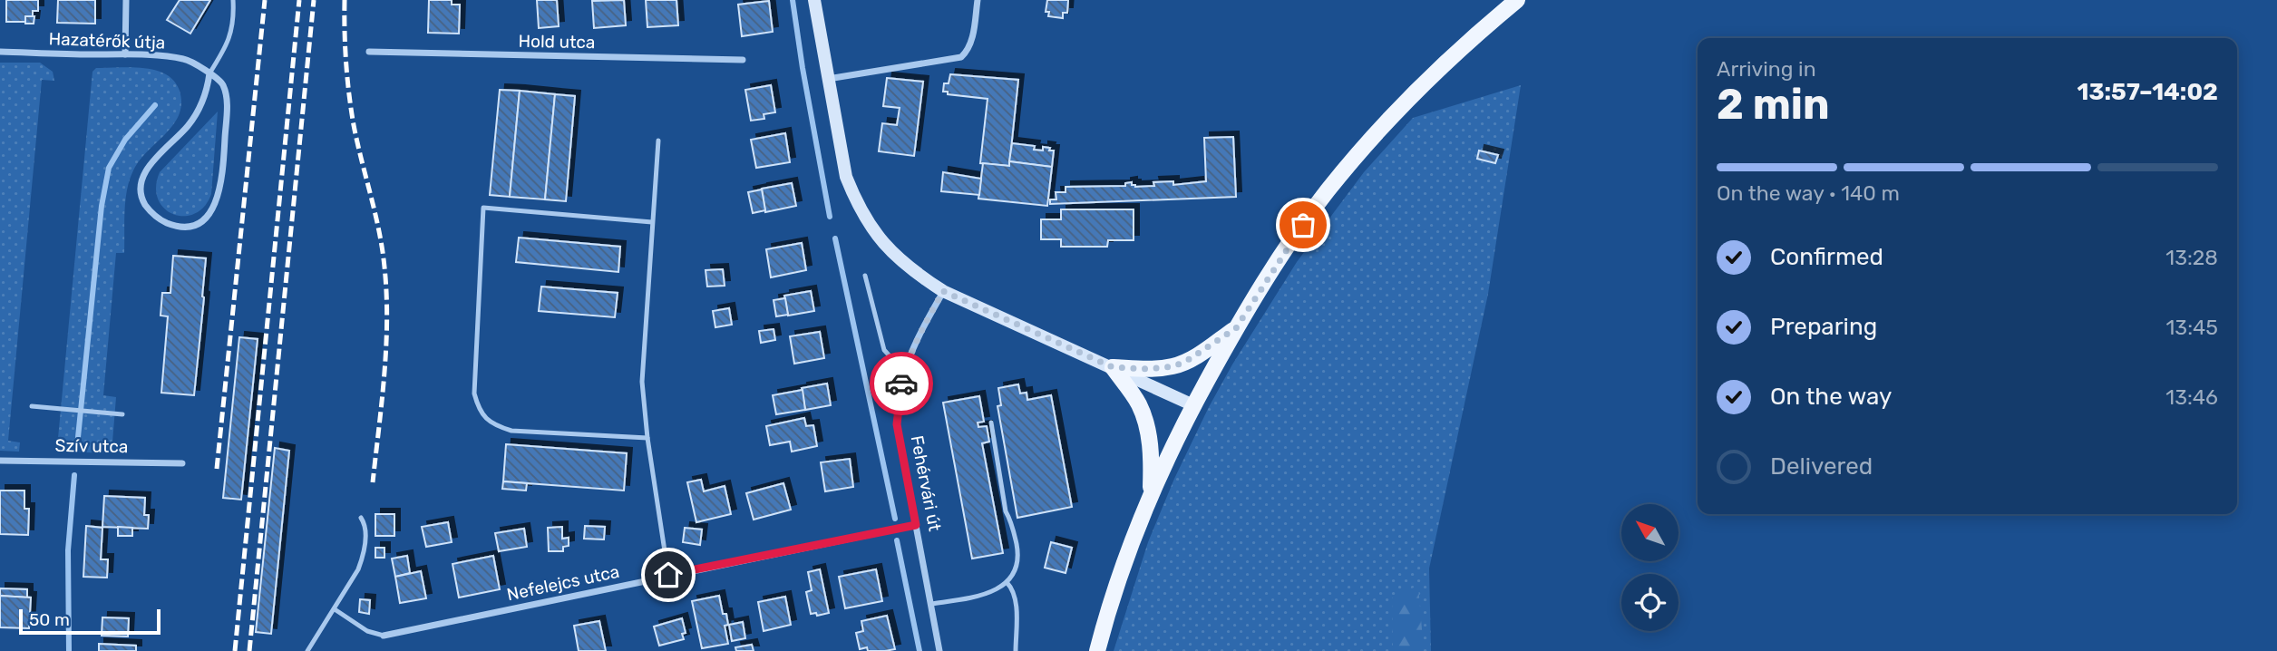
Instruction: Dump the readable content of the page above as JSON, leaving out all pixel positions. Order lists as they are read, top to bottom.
{
  "streets": {
    "street": [
      "Hazatérők útja",
      "Hold utca",
      "Szív utca",
      "Fehérvári út",
      "Nefelejcs utca"
    ]
  },
  "crossings": [
    ["Fehérvári út", "Nefelejcs utca"]
  ],
  "scale_bar": "50 m",
  "north": "top left",
  "page": {
    "heading": ["2 min", "Arriving in", "13:57–14:02"],
    "bar": "On the way · 140 m",
    "list": [
      ["Confirmed", "13:28"],
      ["Preparing", "13:45"],
      ["On the way", "13:46"],
      "Delivered"
    ],
    "scale": "50 m"
  }
}
